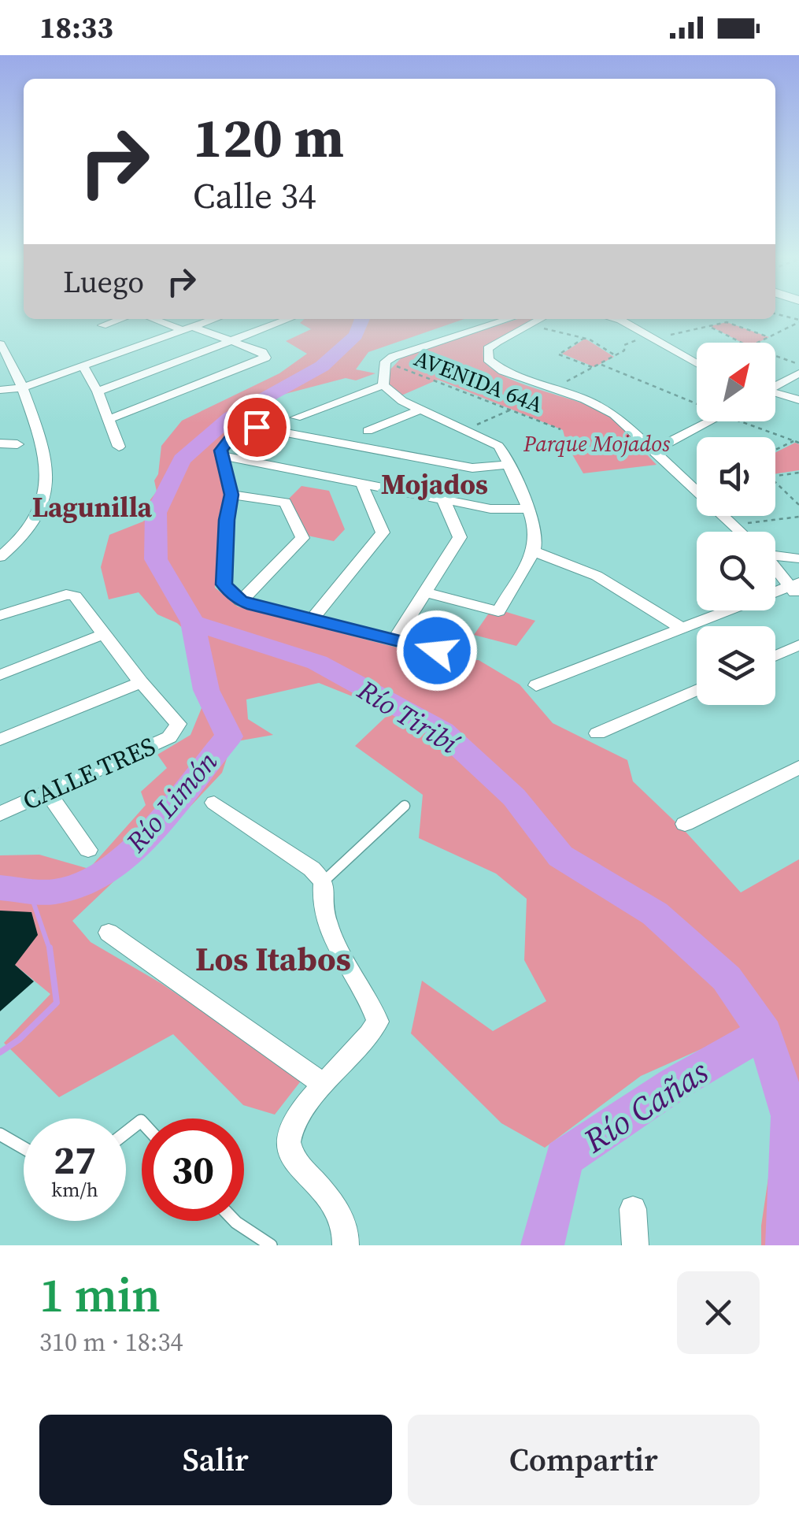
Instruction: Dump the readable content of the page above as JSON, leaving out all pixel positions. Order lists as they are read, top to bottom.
{
  "streets": {
    "street": ["CALLE TRES"],
    "path": ["AVENIDA 64A"]
  },
  "districts": ["Mojados", "Lagunilla", "Los Itabos"],
  "water": ["Río Tiribí", "Río Limón", "Río Cañas"],
  "parks": ["Parque Mojados"],
  "north": "top right",
  "page": {
    "status": "18:33",
    "turn": ["120 m", "Calle 34"],
    "then": "Luego",
    "speed": "27 km/h",
    "limit": "30",
    "heading": ["1 min", "310 m · 18:34"],
    "buttons": ["Salir", "Compartir"]
  }
}
